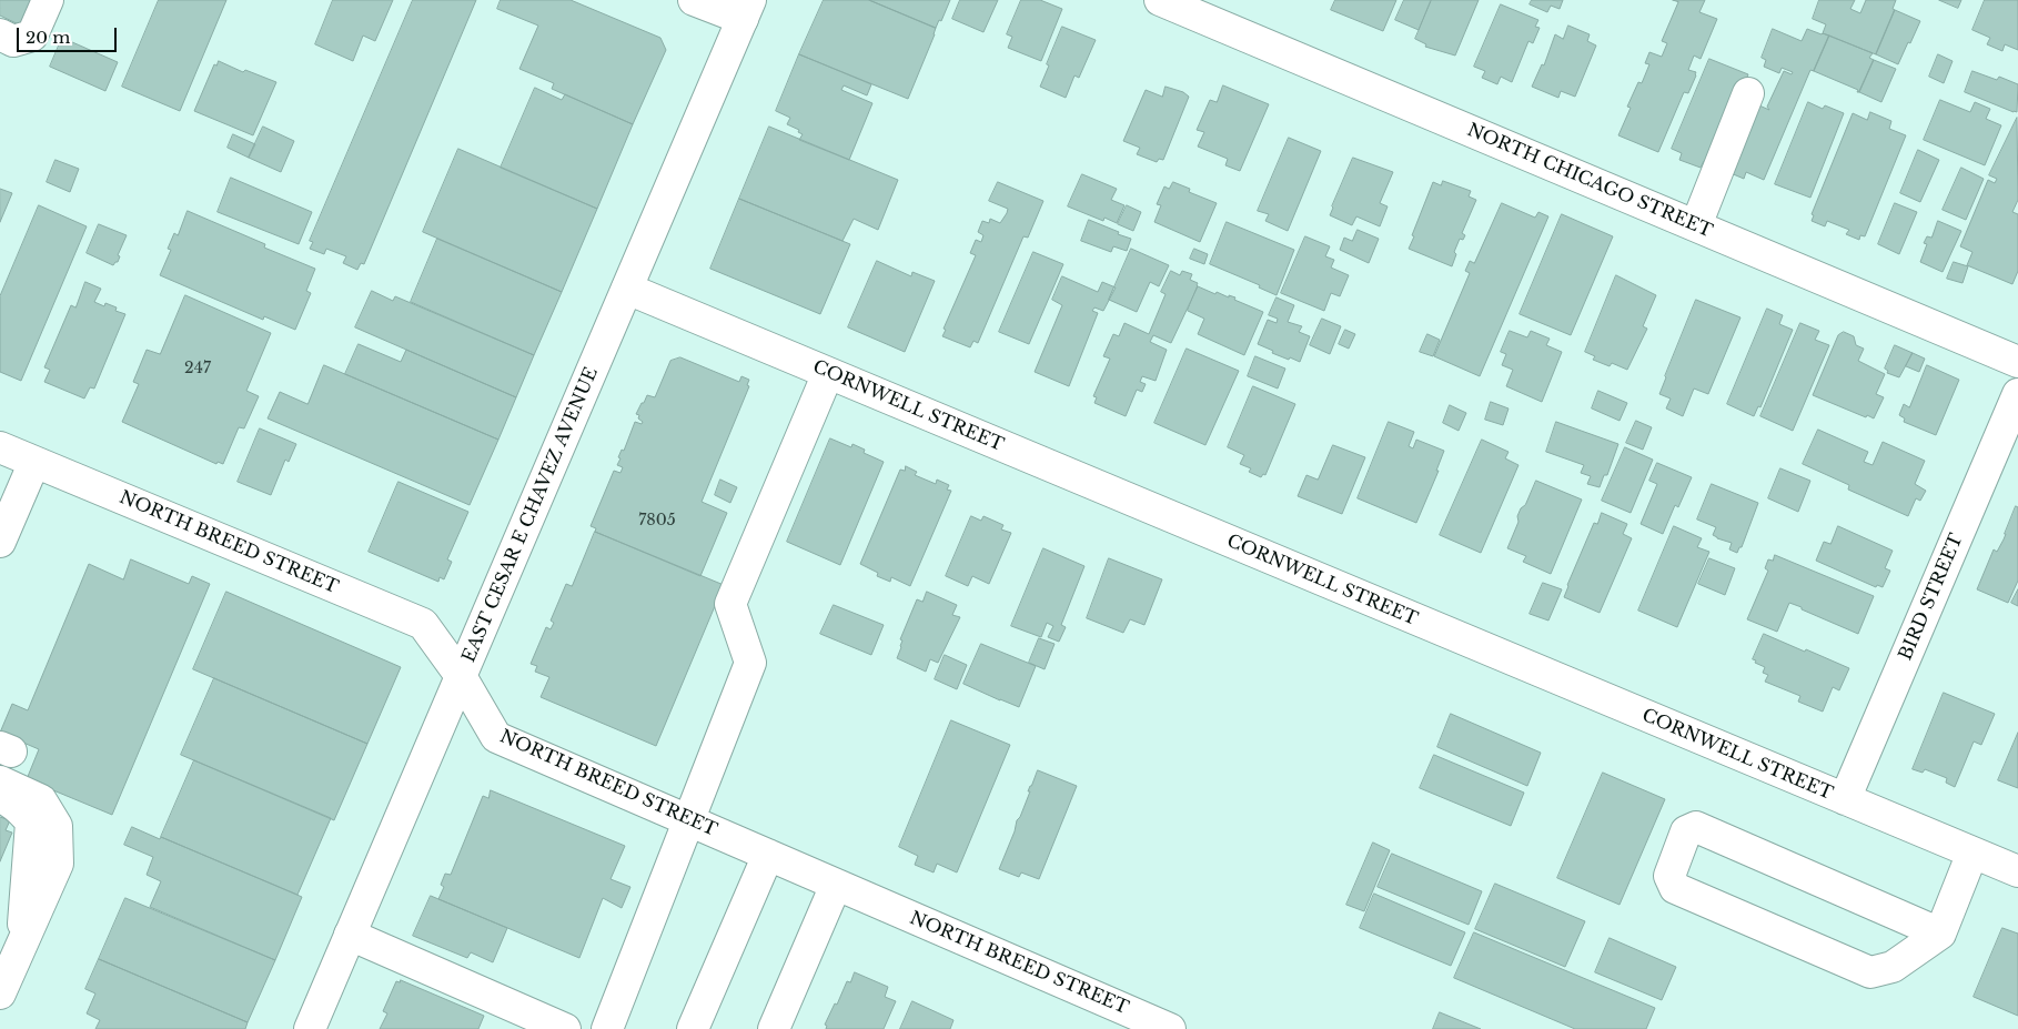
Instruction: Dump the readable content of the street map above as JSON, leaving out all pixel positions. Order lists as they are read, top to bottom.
{
  "streets": {
    "street": [
      "NORTH CHICAGO STREET",
      "CORNWELL STREET",
      "EAST CESAR E CHAVEZ AVENUE",
      "NORTH BREED STREET",
      "BIRD STREET"
    ]
  },
  "crossings": [
    ["CORNWELL STREET", "EAST CESAR E CHAVEZ AVENUE"],
    ["CORNWELL STREET", "BIRD STREET"],
    ["EAST CESAR E CHAVEZ AVENUE", "NORTH BREED STREET"]
  ],
  "house_numbers": ["247", "7805"],
  "scale_bar": "20 m"
}
